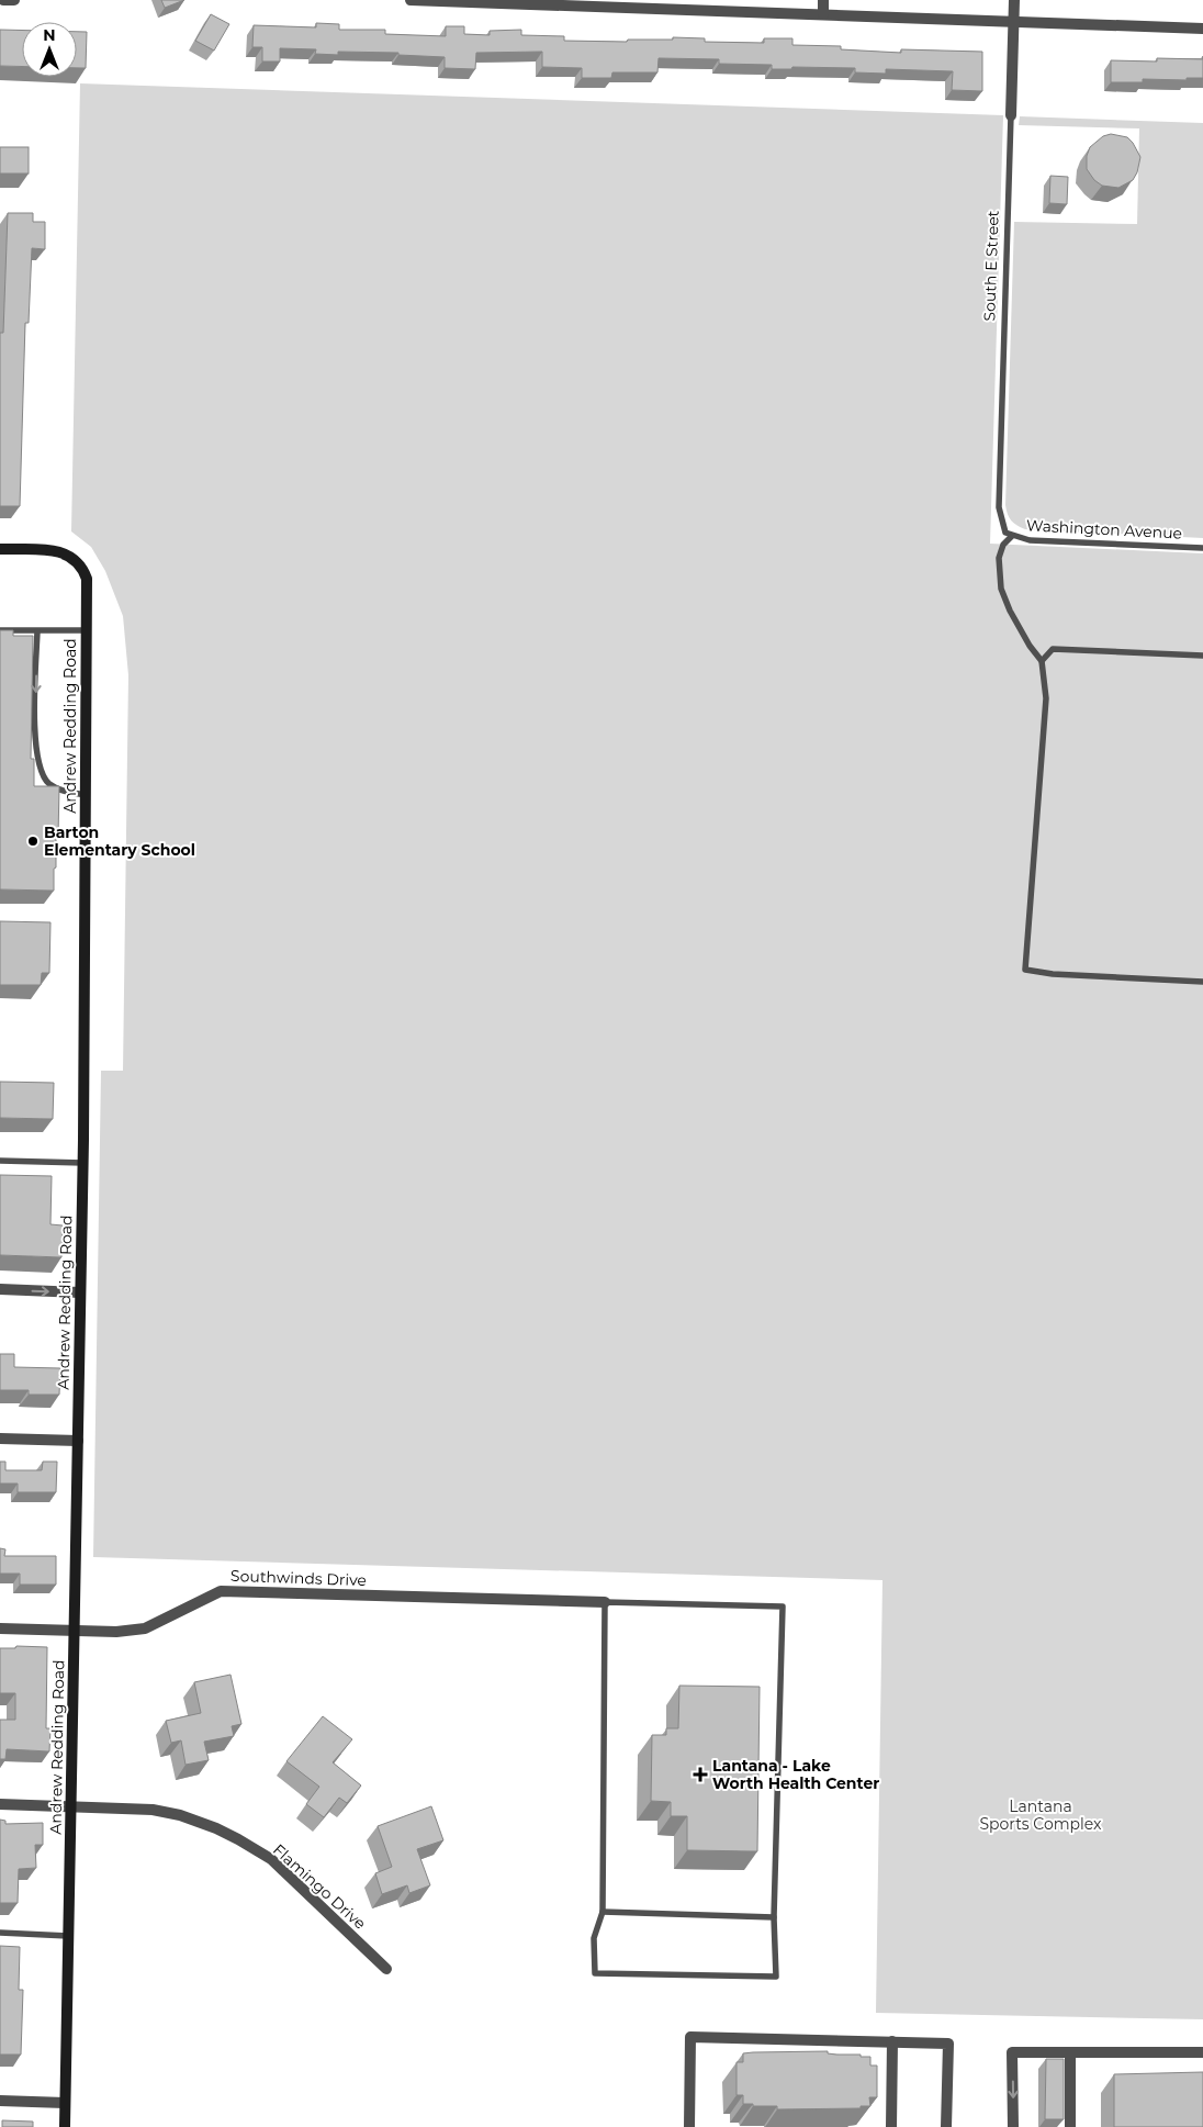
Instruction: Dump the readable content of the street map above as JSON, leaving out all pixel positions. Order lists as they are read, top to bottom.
{
  "streets": {
    "street": [
      "South E Street",
      "Andrew Redding Road",
      "Southwinds Drive",
      "Flamingo Drive"
    ],
    "lane": ["Washington Avenue"]
  },
  "crossings": [
    ["South E Street", "Washington Avenue"],
    ["Andrew Redding Road", "Southwinds Drive"],
    ["Andrew Redding Road", "Flamingo Drive"]
  ],
  "parks": ["Lantana Sports Complex"],
  "places": {
    "other": ["Barton Elementary School"],
    "health": ["Lantana - Lake Worth Health Center"]
  },
  "north": "top"
}
